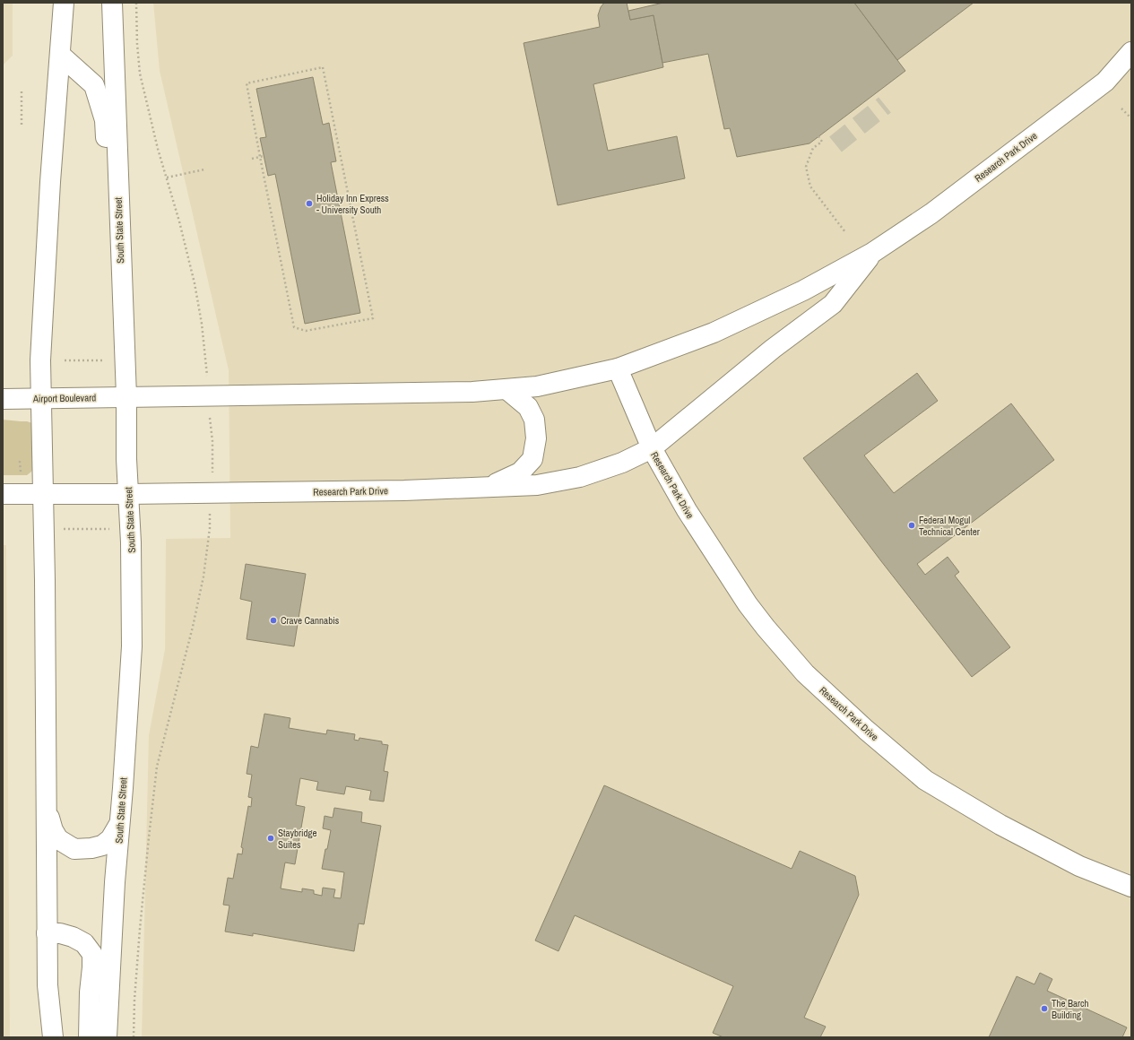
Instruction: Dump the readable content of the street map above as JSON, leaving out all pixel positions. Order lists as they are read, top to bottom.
{
  "streets": {
    "street": ["Research Park Drive", "South State Street", "Airport Boulevard"]
  },
  "crossings": [
    ["Research Park Drive", "South State Street"],
    ["Research Park Drive", "Airport Boulevard"],
    ["South State Street", "Airport Boulevard"]
  ],
  "places": [
    "Holiday Inn Express - University South",
    "Federal Mogul Technical Center",
    "Crave Cannabis",
    "Staybridge Suites",
    "The Barch Building"
  ]
}
